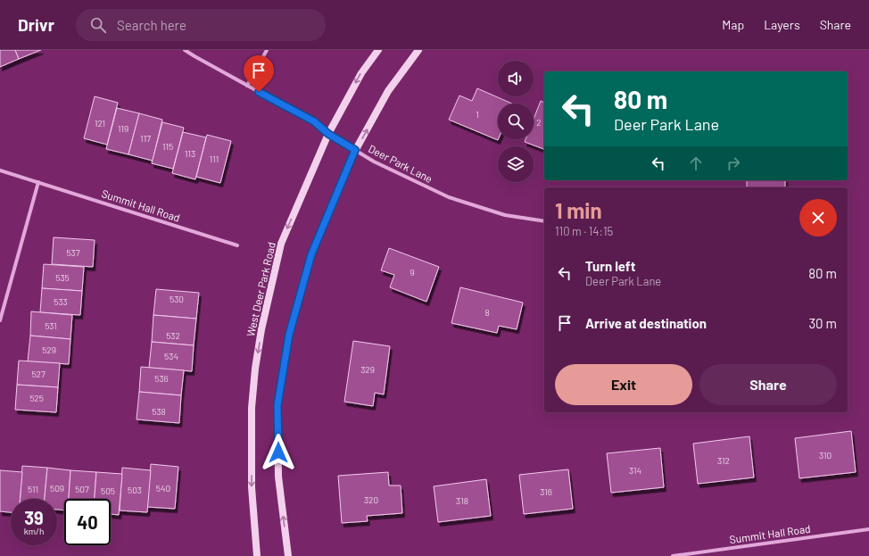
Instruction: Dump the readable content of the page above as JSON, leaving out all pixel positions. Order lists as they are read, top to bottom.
{
  "streets": {
    "street": ["Deer Park Lane", "Summit Hall Road", "West Deer Park Road"]
  },
  "crossings": [
    ["Deer Park Lane", "West Deer Park Road"]
  ],
  "house_numbers": [
    "1",
    "2",
    "121",
    "119",
    "117",
    "115",
    "113",
    "111",
    "537",
    "9",
    "535",
    "530",
    "533",
    "8",
    "531",
    "532",
    "529",
    "534",
    "329",
    "527",
    "536",
    "525",
    "538",
    "310",
    "312",
    "314",
    "509",
    "540",
    "511",
    "507",
    "503",
    "505",
    "316",
    "320",
    "318"
  ],
  "page": {
    "header": "Drivr",
    "search": "Search here",
    "nav": ["Map", "Layers", "Share"],
    "turn": ["80 m", "Deer Park Lane"],
    "heading": ["1 min", "110 m · 14:15"],
    "list": [
      {
        "name": "Turn left",
        "note": "Deer Park Lane",
        "value": "80 m"
      },
      {
        "name": "Arrive at destination",
        "value": "30 m"
      }
    ],
    "buttons": ["Exit", "Share"],
    "speed": "39 km/h",
    "limit": "40"
  }
}
